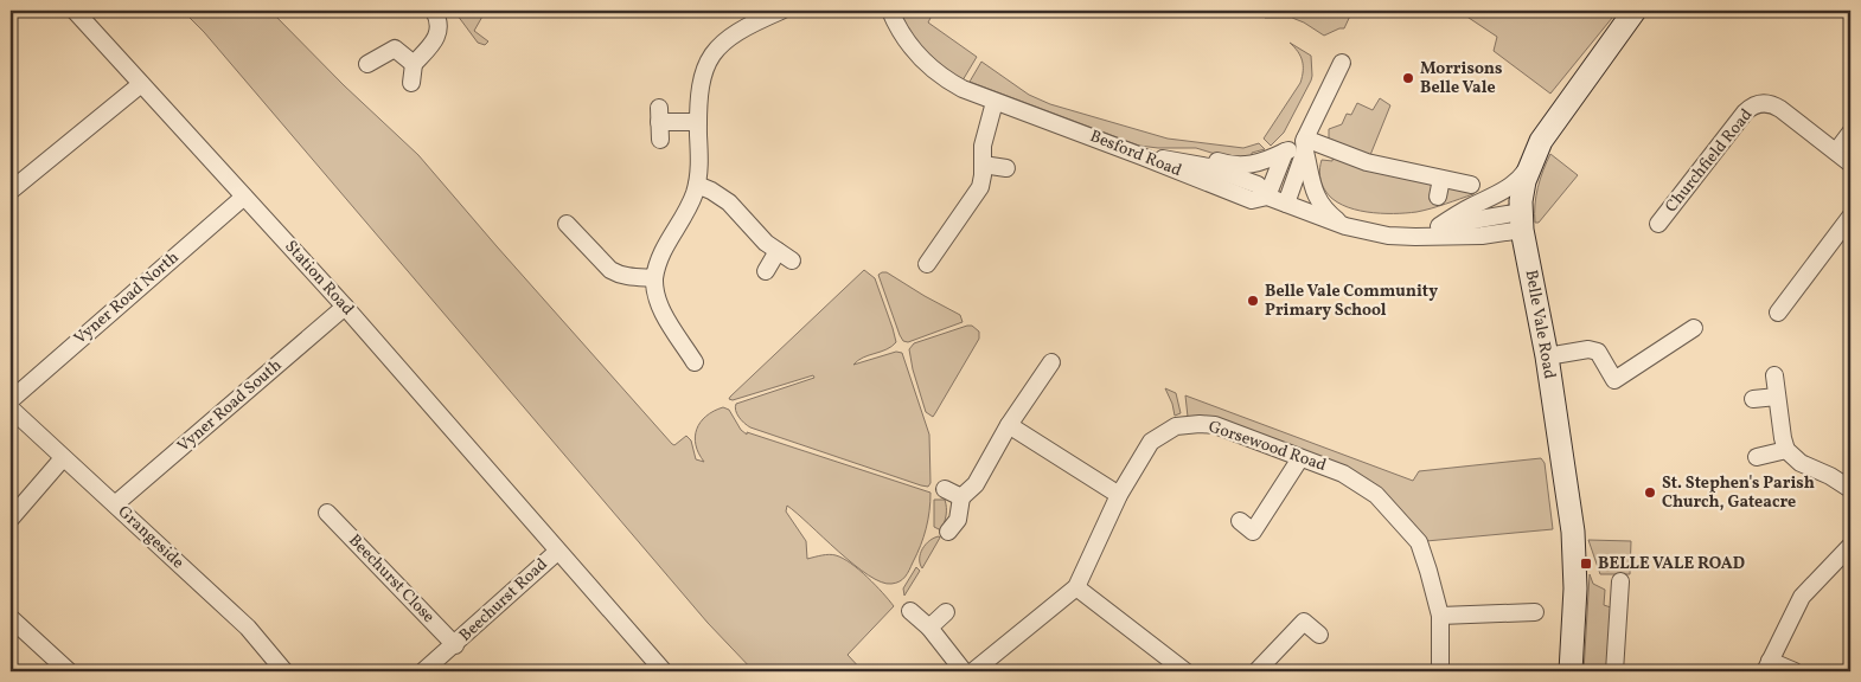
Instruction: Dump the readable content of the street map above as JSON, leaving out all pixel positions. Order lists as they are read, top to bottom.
{
  "streets": {
    "main road": ["Belle Vale Road"],
    "street": [
      "Besford Road",
      "Churchfield Road",
      "Station Road",
      "Vyner Road North",
      "Vyner Road South",
      "Gorsewood Road",
      "Grangeside",
      "Beechurst Close",
      "Beechurst Road"
    ]
  },
  "crossings": [
    ["Besford Road", "Belle Vale Road"],
    ["Station Road", "Vyner Road North"],
    ["Station Road", "Vyner Road South"],
    ["Station Road", "Beechurst Road"],
    ["Vyner Road South", "Grangeside"],
    ["Beechurst Close", "Beechurst Road"]
  ],
  "places": {
    "other": ["Morrisons Belle Vale", "Belle Vale Community Primary School", "St. Stephen's Parish Church, Gateacre"],
    "transit": ["BELLE VALE ROAD"]
  }
}
